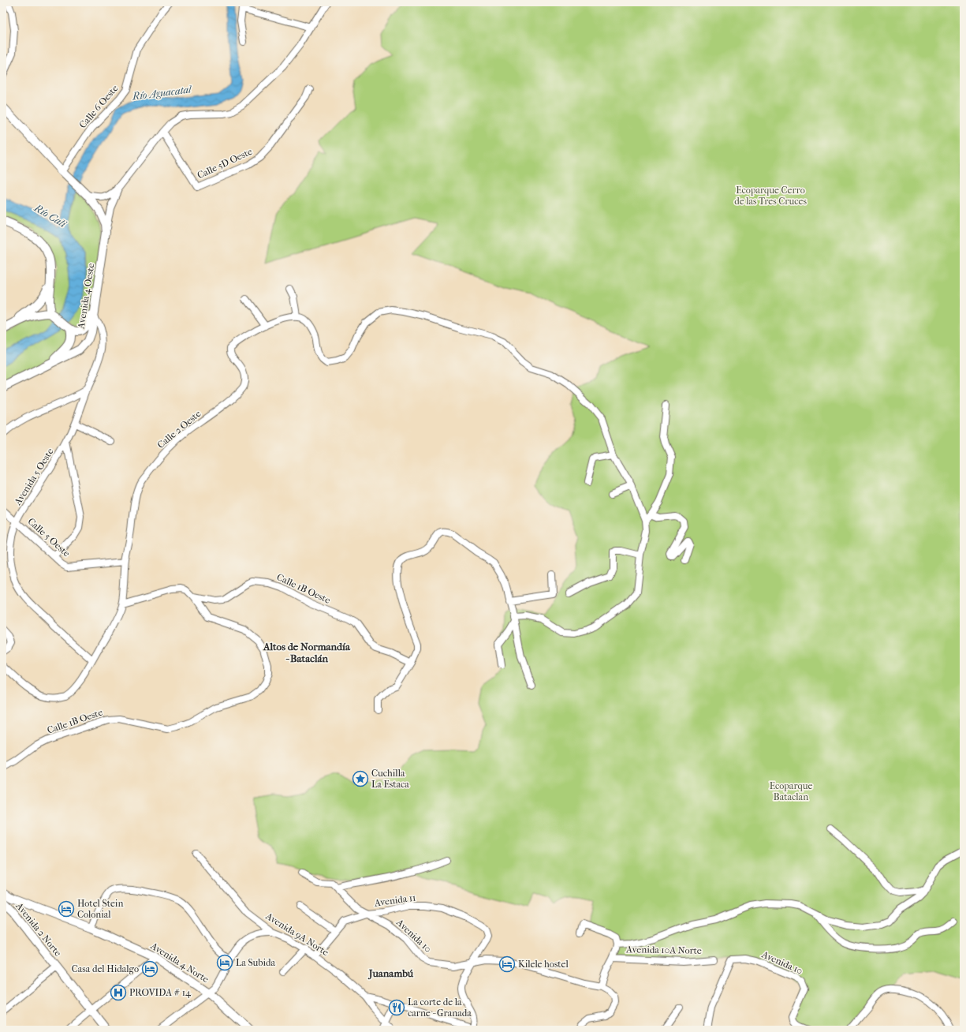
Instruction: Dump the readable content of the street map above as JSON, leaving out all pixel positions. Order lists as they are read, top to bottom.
{
  "streets": {
    "main road": ["Avenida 4 Oeste", "Avenida 2 Norte", "Avenida 4 Norte"],
    "street": [
      "Calle 6 Oeste",
      "Calle 5D Oeste",
      "Calle 2 Oeste",
      "Avenida 5 Oeste",
      "Calle 5 Oeste",
      "Calle 1B Oeste",
      "Avenida 11",
      "Avenida 9A Norte",
      "Avenida 10",
      "Avenida 10A Norte"
    ]
  },
  "crossings": [
    ["Calle 6 Oeste", "Avenida 4 Oeste"],
    ["Calle 5D Oeste", "Avenida 4 Oeste"],
    ["Avenida 4 Oeste", "Avenida 5 Oeste"],
    ["Calle 2 Oeste", "Avenida 5 Oeste"],
    ["Calle 2 Oeste", "Calle 5 Oeste"],
    ["Avenida 5 Oeste", "Calle 5 Oeste"],
    ["Avenida 11", "Avenida 9A Norte"],
    ["Avenida 11", "Avenida 10"]
  ],
  "districts": ["Altos de Normandía - Bataclán", "Juanambú"],
  "water": ["Río Aguacatal", "Río Cali"],
  "parks": ["Ecoparque Cerro de las Tres Cruces", "Ecoparque Bataclan"],
  "places": {
    "place": ["Cuchilla La Estaca"],
    "hotel": [
      "Hotel Stein Colonial",
      "La Subida",
      "Kilele hostel",
      "Casa del Hidalgo"
    ],
    "hospital": ["PROVIDA # 14"],
    "restaurant": ["La corte de la carne - Granada"]
  }
}
